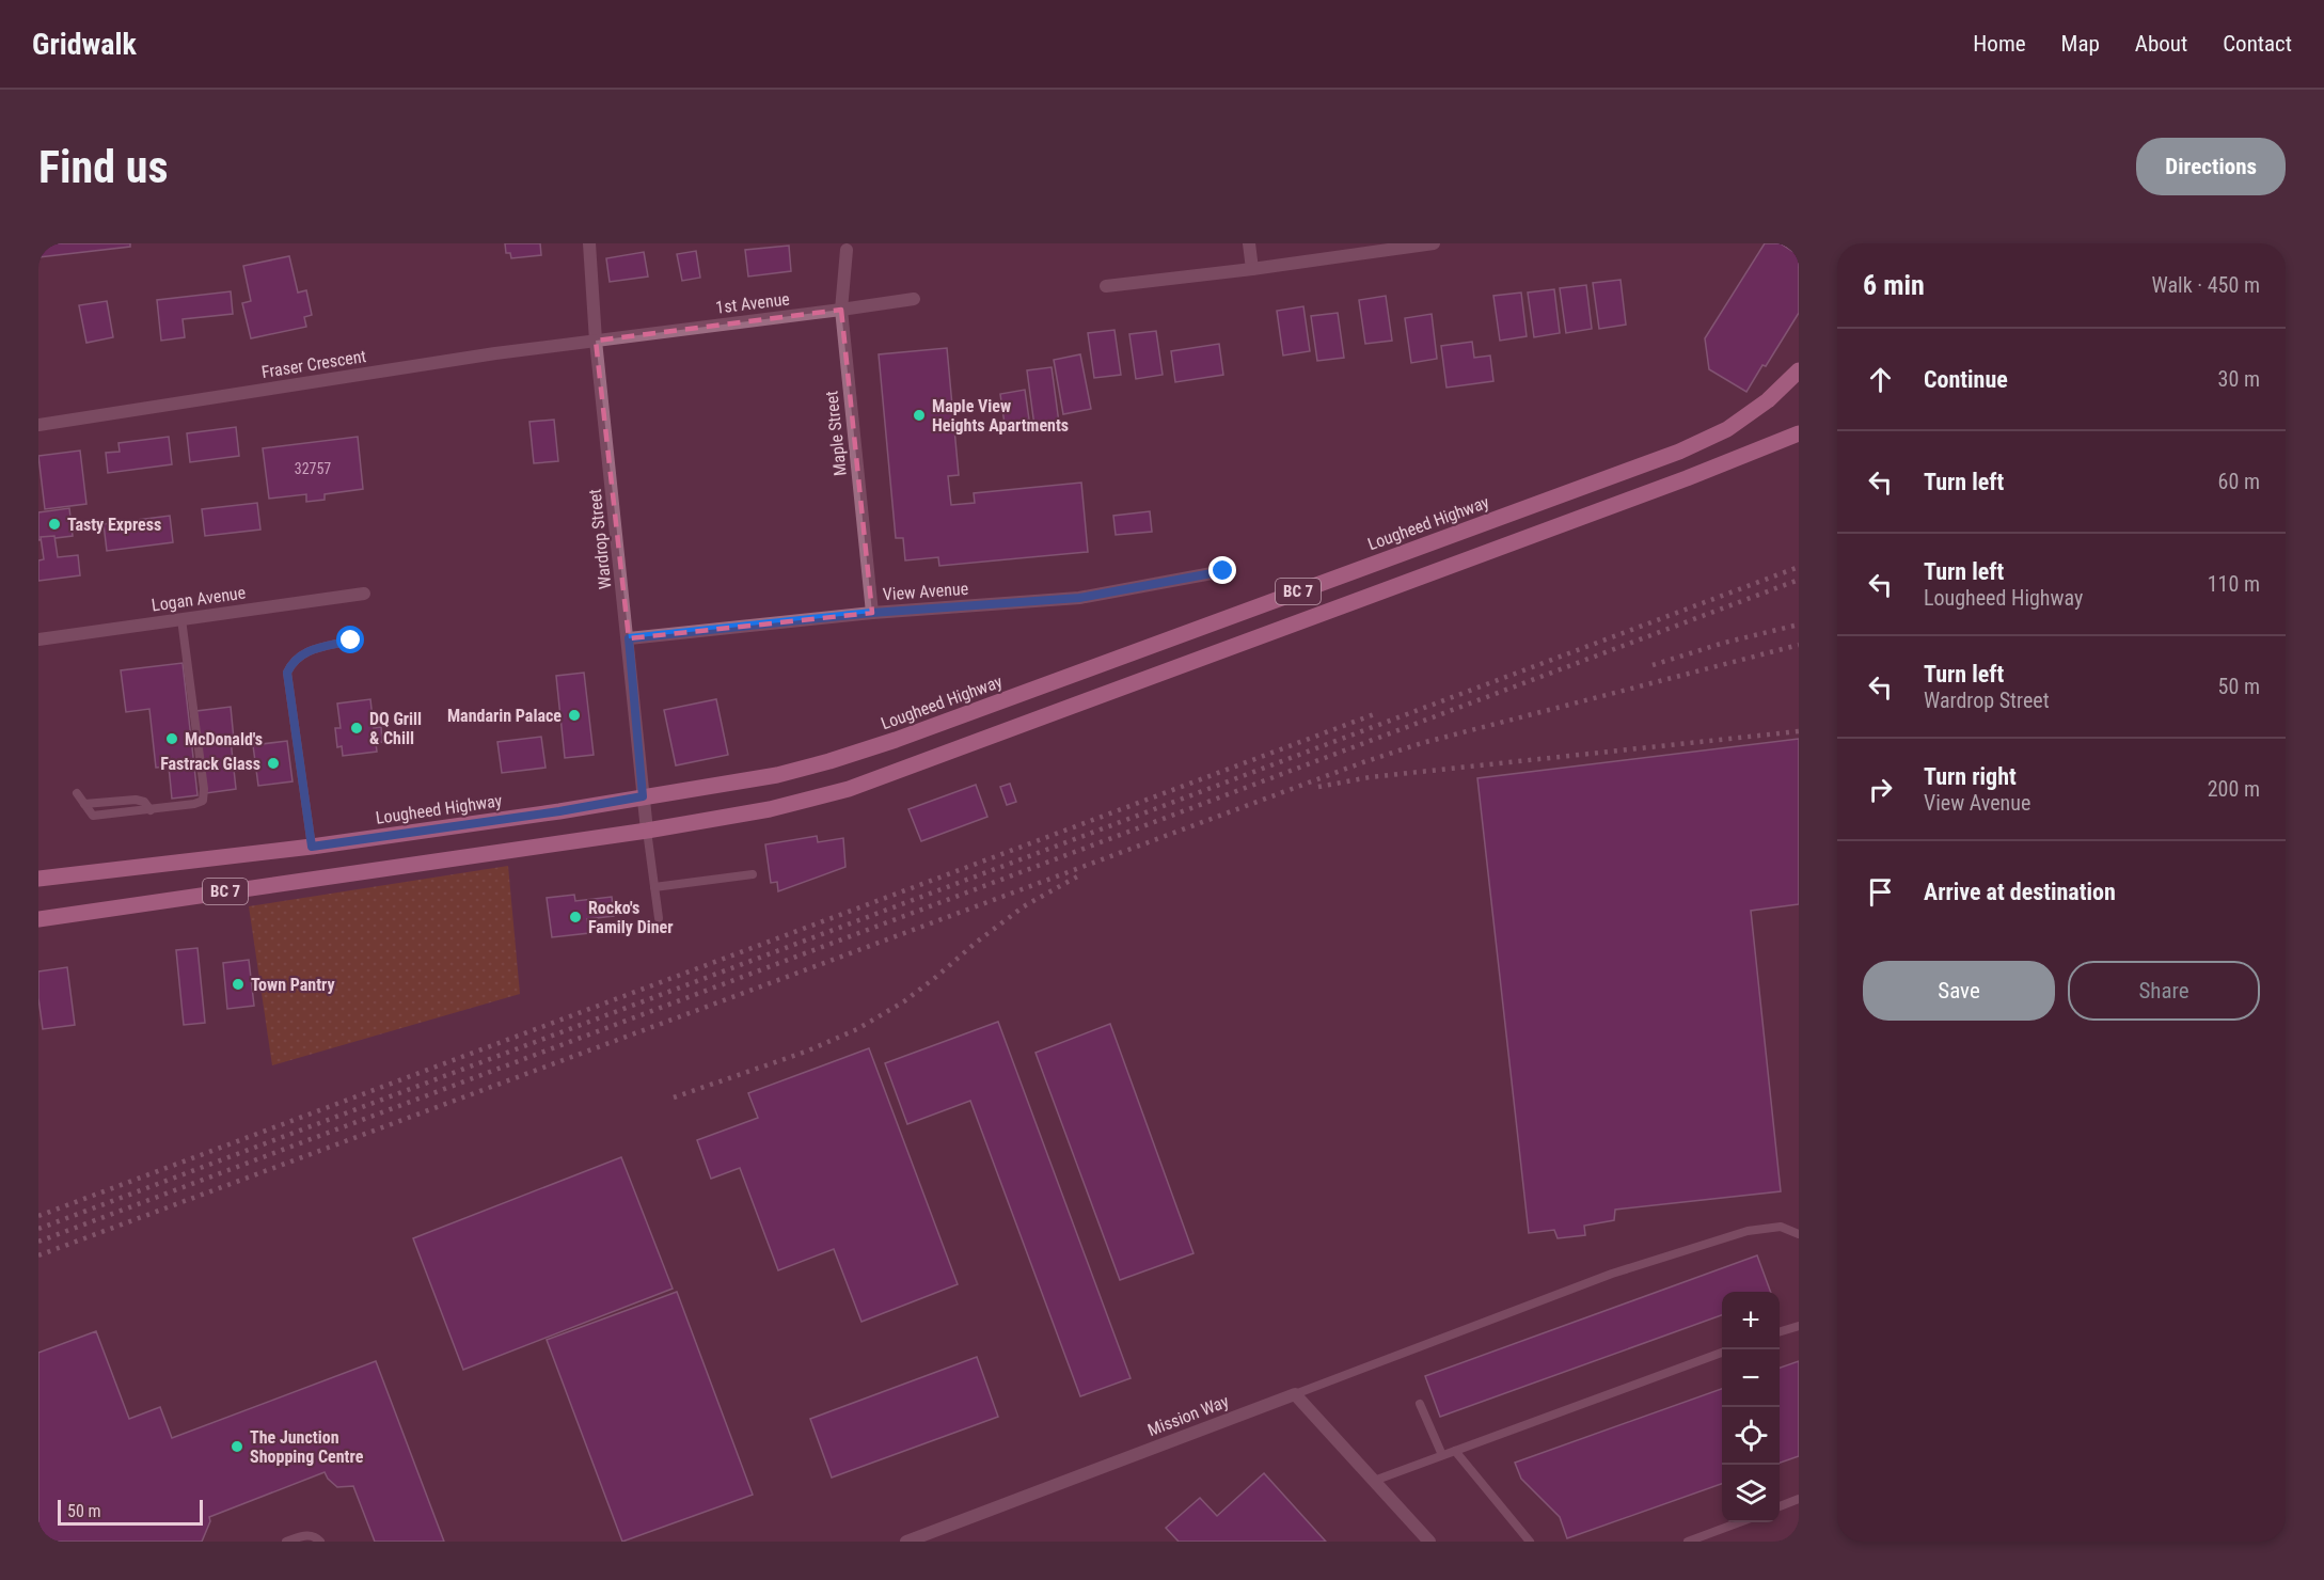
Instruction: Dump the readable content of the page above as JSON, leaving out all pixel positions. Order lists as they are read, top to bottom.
{
  "streets": {
    "main road": ["Lougheed Highway", "BC 7"],
    "street": [
      "1st Avenue",
      "Fraser Crescent",
      "Maple Street",
      "Wardrop Street",
      "View Avenue",
      "Logan Avenue",
      "Mission Way"
    ]
  },
  "crossings": [
    ["1st Avenue", "Fraser Crescent"],
    ["1st Avenue", "Maple Street"],
    ["1st Avenue", "Wardrop Street"],
    ["Fraser Crescent", "Wardrop Street"],
    ["Maple Street", "View Avenue"],
    ["Lougheed Highway", "Wardrop Street"],
    ["Wardrop Street", "View Avenue"],
    ["Wardrop Street", "BC 7"]
  ],
  "places": [
    "Maple View Heights Apartments",
    "Tasty Express",
    "Mandarin Palace",
    "DQ Grill & Chill",
    "McDonald's",
    "Fastrack Glass",
    "Rocko's Family Diner",
    "Town Pantry",
    "The Junction Shopping Centre"
  ],
  "house_numbers": ["32757"],
  "scale_bar": "50 m",
  "page": {
    "header": "Gridwalk",
    "nav": [
      "Home",
      "Map",
      "About",
      "Contact"
    ],
    "buttons": [
      "Directions",
      ["Save", "Share"]
    ],
    "title": "Find us",
    "heading": ["6 min", "Walk · 450 m"],
    "list": [
      ["Continue", "30 m"],
      ["Turn left", "60 m"],
      ["Turn left", "Lougheed Highway", "110 m"],
      ["Turn left", "Wardrop Street", "50 m"],
      ["Turn right", "View Avenue", "200 m"],
      "Arrive at destination"
    ],
    "map_buttons": ["+", "−"],
    "scale": "50 m"
  }
}
